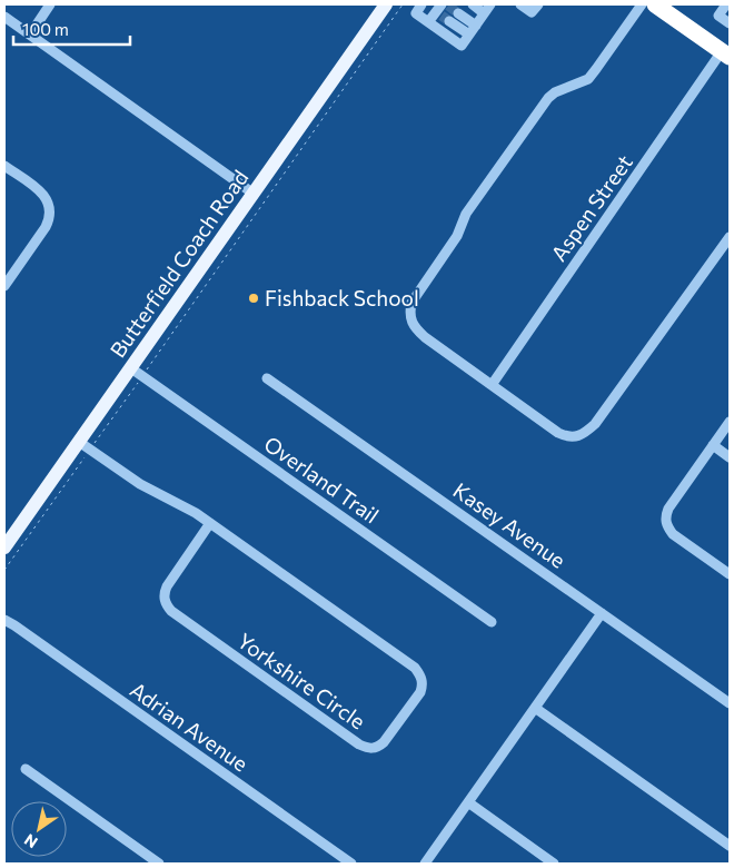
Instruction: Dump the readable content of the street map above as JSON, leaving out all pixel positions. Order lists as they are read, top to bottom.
{
  "streets": {
    "main road": ["Butterfield Coach Road"],
    "street": [
      "Aspen Street",
      "Overland Trail",
      "Kasey Avenue",
      "Yorkshire Circle",
      "Adrian Avenue"
    ]
  },
  "crossings": [
    ["Butterfield Coach Road", "Overland Trail"],
    ["Butterfield Coach Road", "Yorkshire Circle"]
  ],
  "places": ["Fishback School"],
  "scale_bar": "100 m",
  "north": "bottom left"
}
